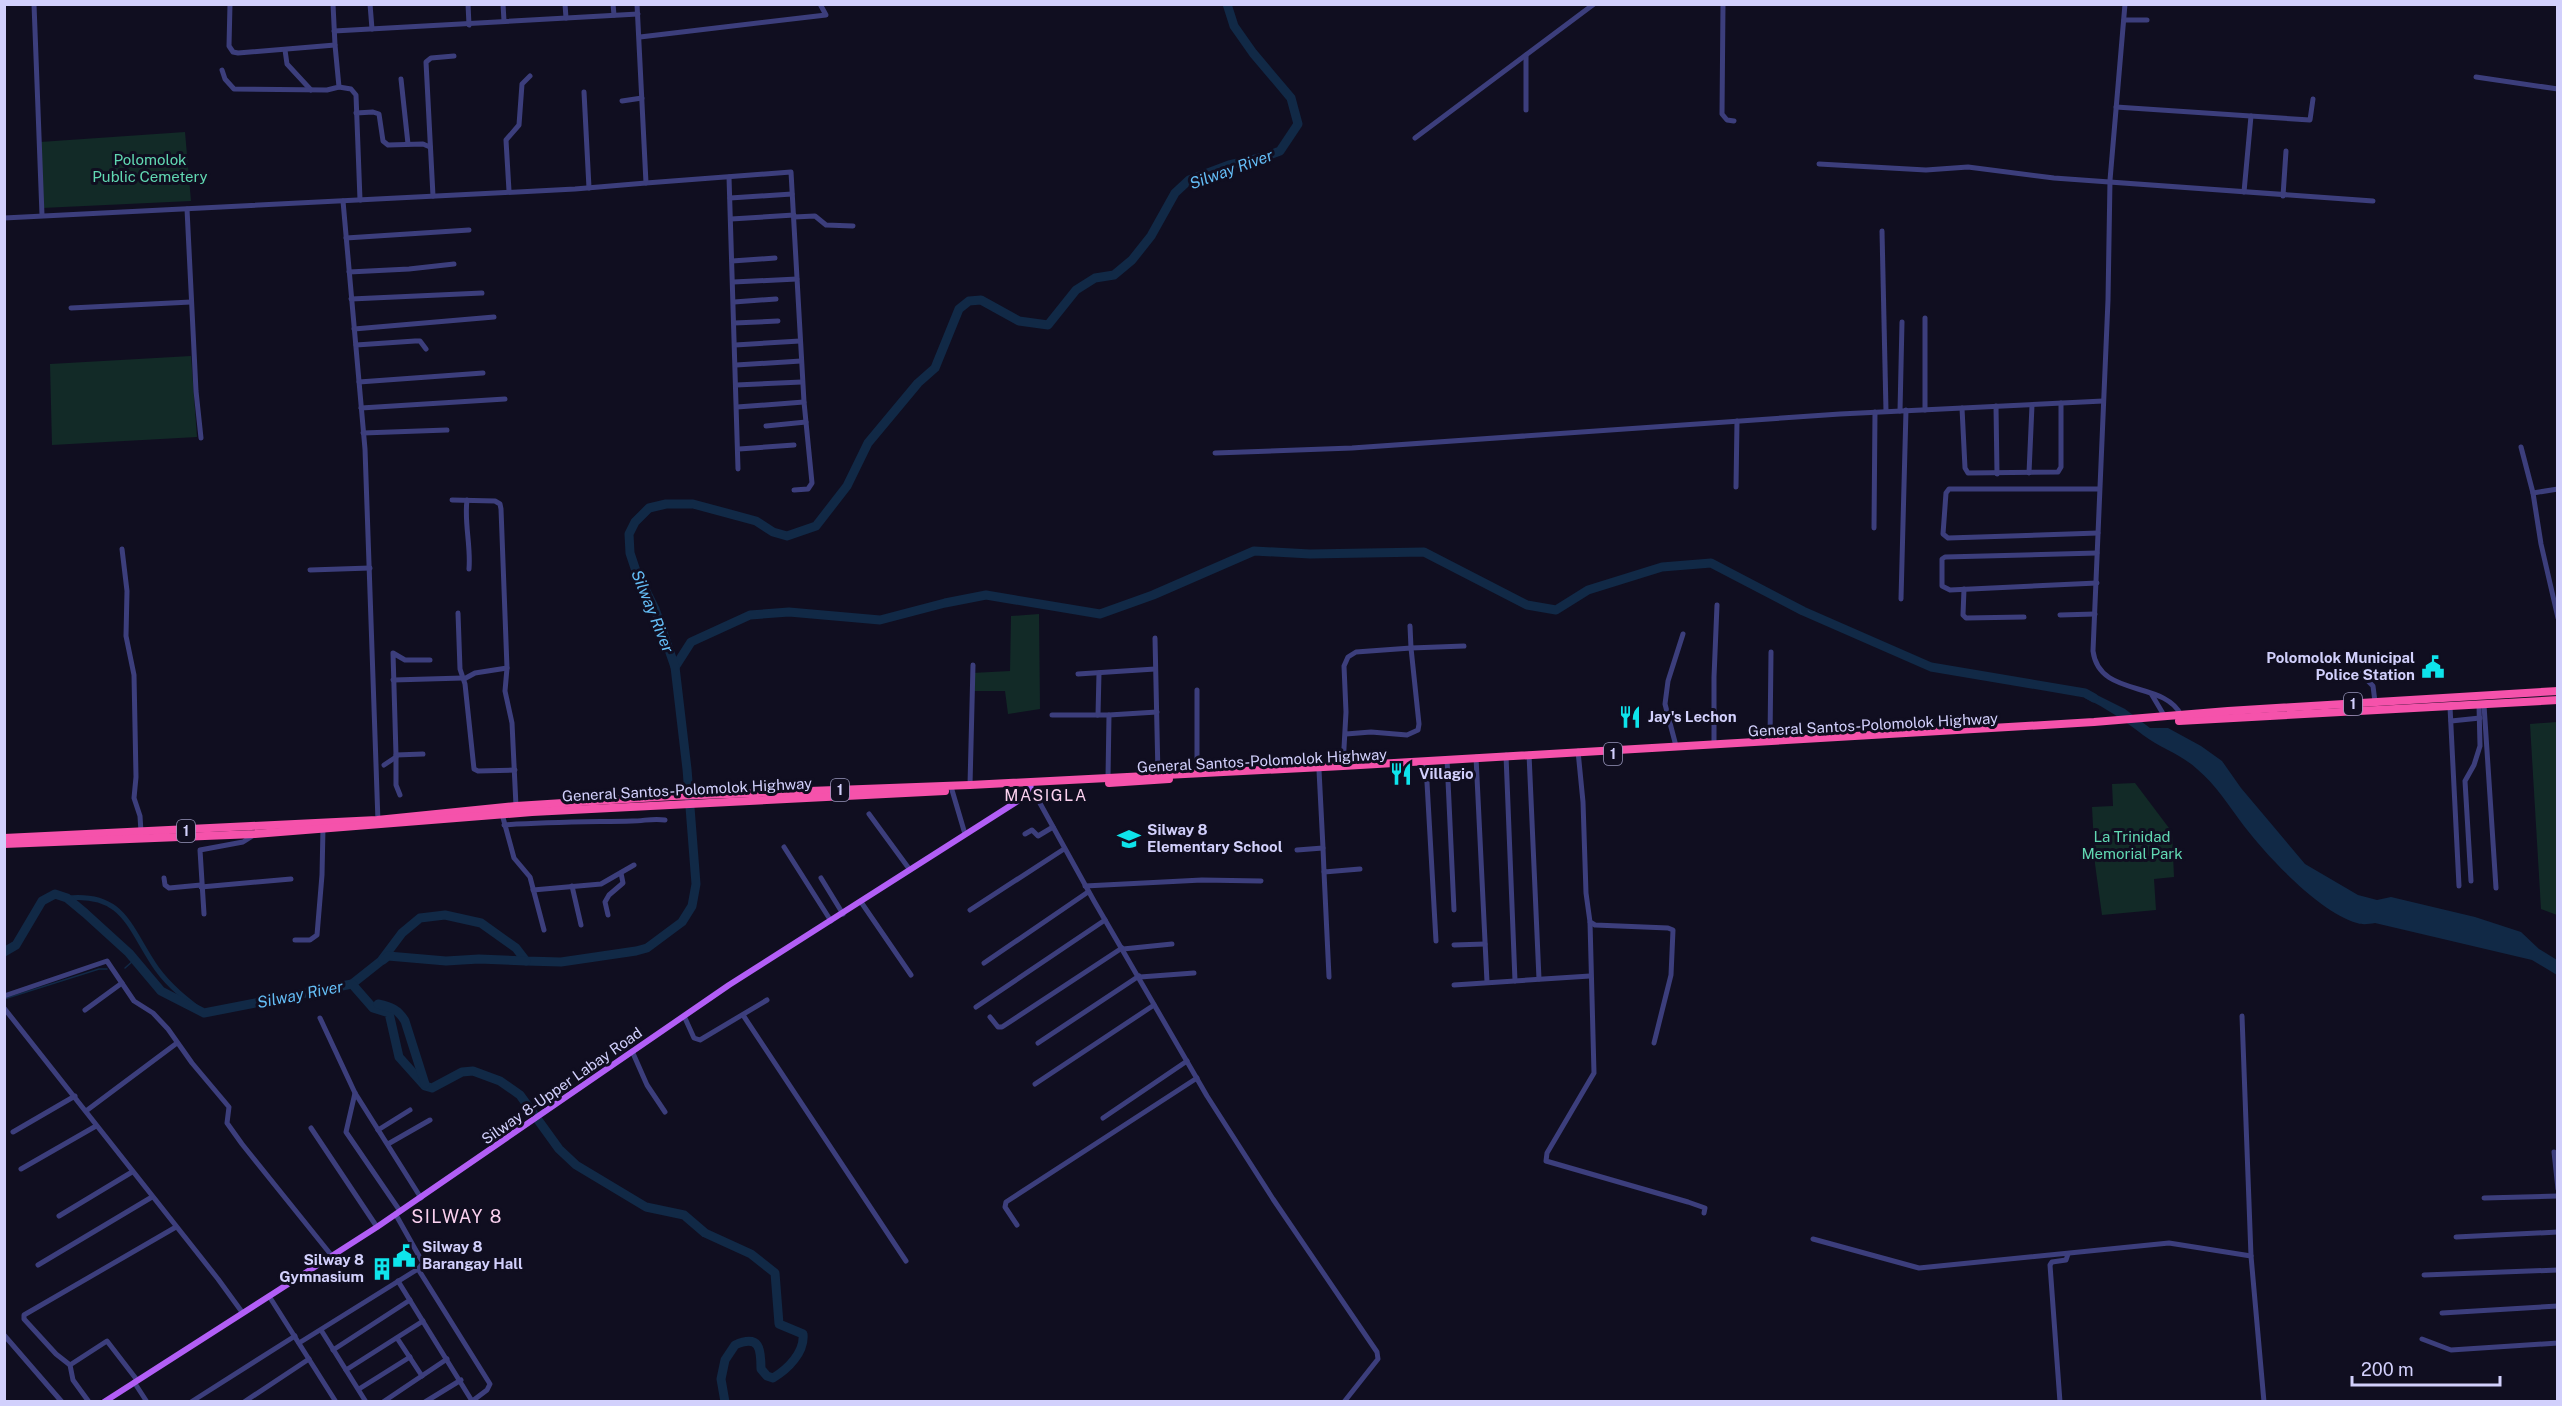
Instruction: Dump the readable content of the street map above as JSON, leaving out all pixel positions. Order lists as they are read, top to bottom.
{
  "streets": {
    "highway": ["1", "General Santos-Polomolok Highway"],
    "main road": ["Silway 8-Upper Labay Road"]
  },
  "crossings": [
    ["1", "General Santos-Polomolok Highway"],
    ["1", "Silway 8-Upper Labay Road"],
    ["General Santos-Polomolok Highway", "Silway 8-Upper Labay Road"]
  ],
  "districts": ["MASIGLA", "SILWAY 8"],
  "water": ["Silway River"],
  "parks": ["Polomolok Public Cemetery", "La Trinidad Memorial Park"],
  "places": {
    "public building": ["Polomolok Municipal Police Station", "Silway 8 Barangay Hall"],
    "restaurant": ["Jay's Lechon", "Villagio"],
    "school or university": ["Silway 8 Elementary School"],
    "building": ["Silway 8 Gymnasium"]
  },
  "scale_bar": "200 m"
}
